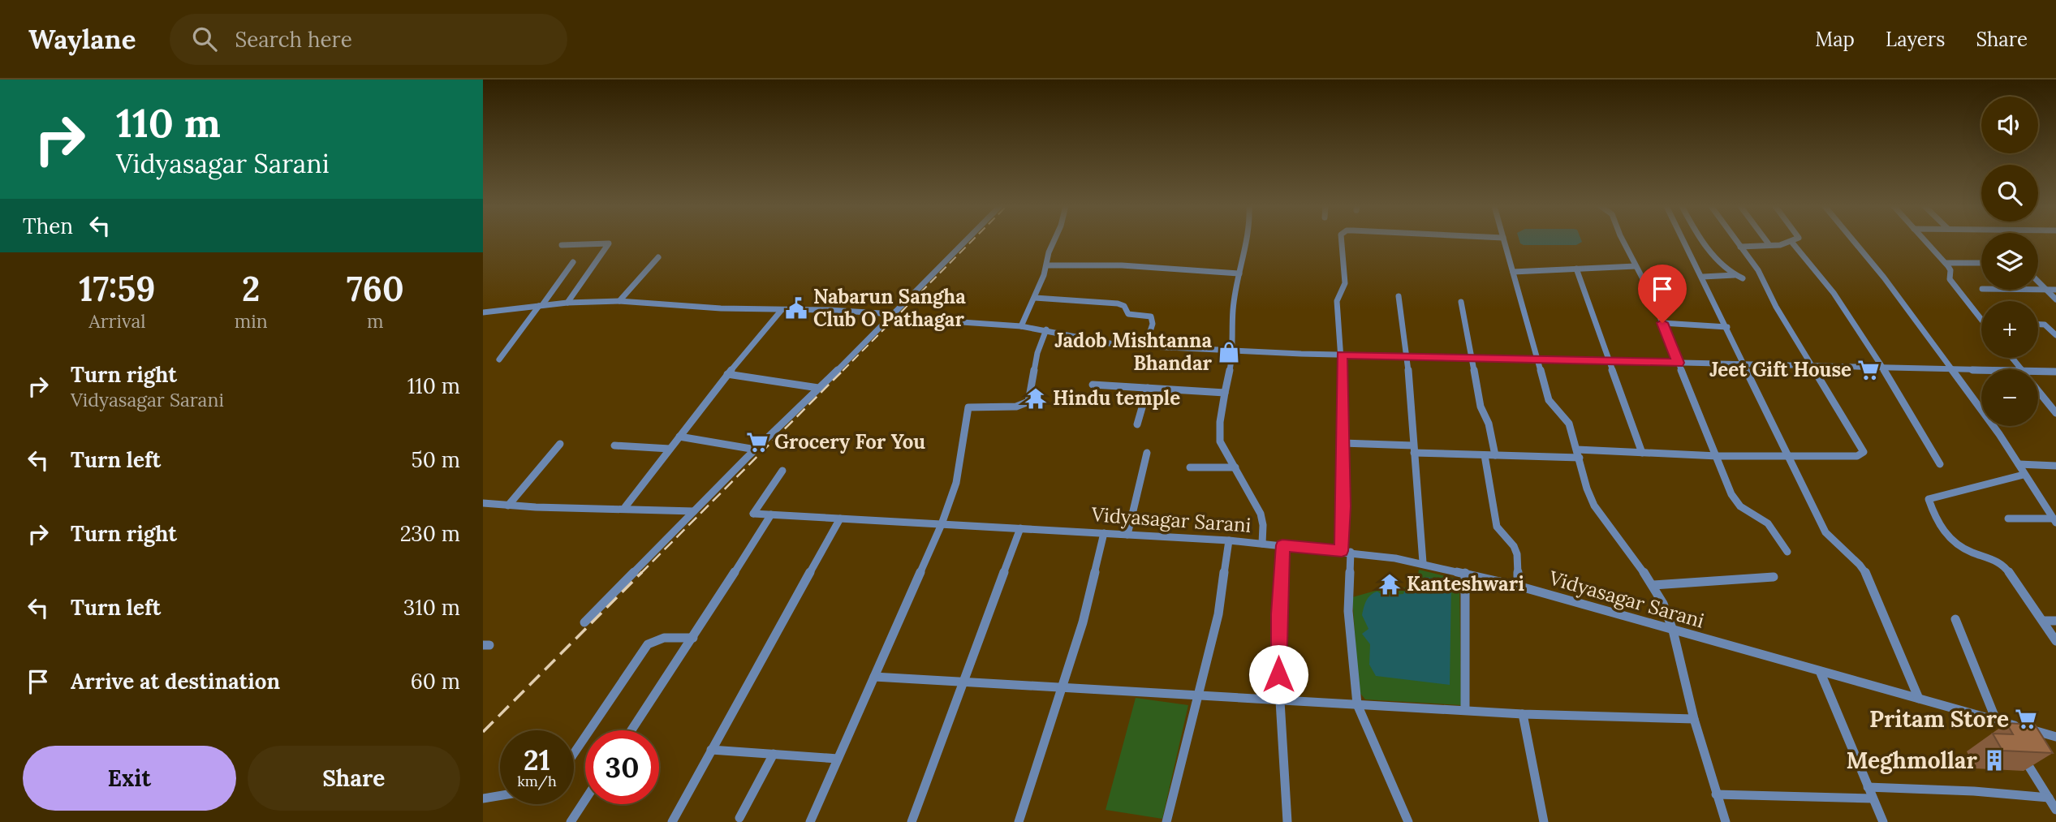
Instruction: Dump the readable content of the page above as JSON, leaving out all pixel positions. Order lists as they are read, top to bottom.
{
  "streets": {
    "street": ["Vidyasagar Sarani"]
  },
  "places": {
    "public building": ["Nabarun Sangha Club O Pathagar"],
    "shop": ["Jadob Mishtanna Bhandar"],
    "supermarket": ["Jeet Gift House", "Grocery For You", "Pritam Store"],
    "temple": ["Hindu temple", "Kanteshwari"],
    "building": ["Meghmollar"]
  },
  "page": {
    "header": "Waylane",
    "search": "Search here",
    "nav": ["Map", "Layers", "Share"],
    "turn": ["110 m", "Vidyasagar Sarani"],
    "map_buttons": ["+", "−"],
    "then": "Then",
    "eta": [
      "17:59",
      "Arrival",
      "2",
      "min",
      "760",
      "m"
    ],
    "list": [
      {
        "name": "Turn right",
        "note": "Vidyasagar Sarani",
        "value": "110 m"
      },
      {
        "name": "Turn left",
        "value": "50 m"
      },
      {
        "name": "Turn right",
        "value": "230 m"
      },
      {
        "name": "Turn left",
        "value": "310 m"
      },
      {
        "name": "Arrive at destination",
        "value": "60 m"
      }
    ],
    "speed": "21 km/h",
    "limit": "30",
    "buttons": ["Exit", "Share"]
  }
}
